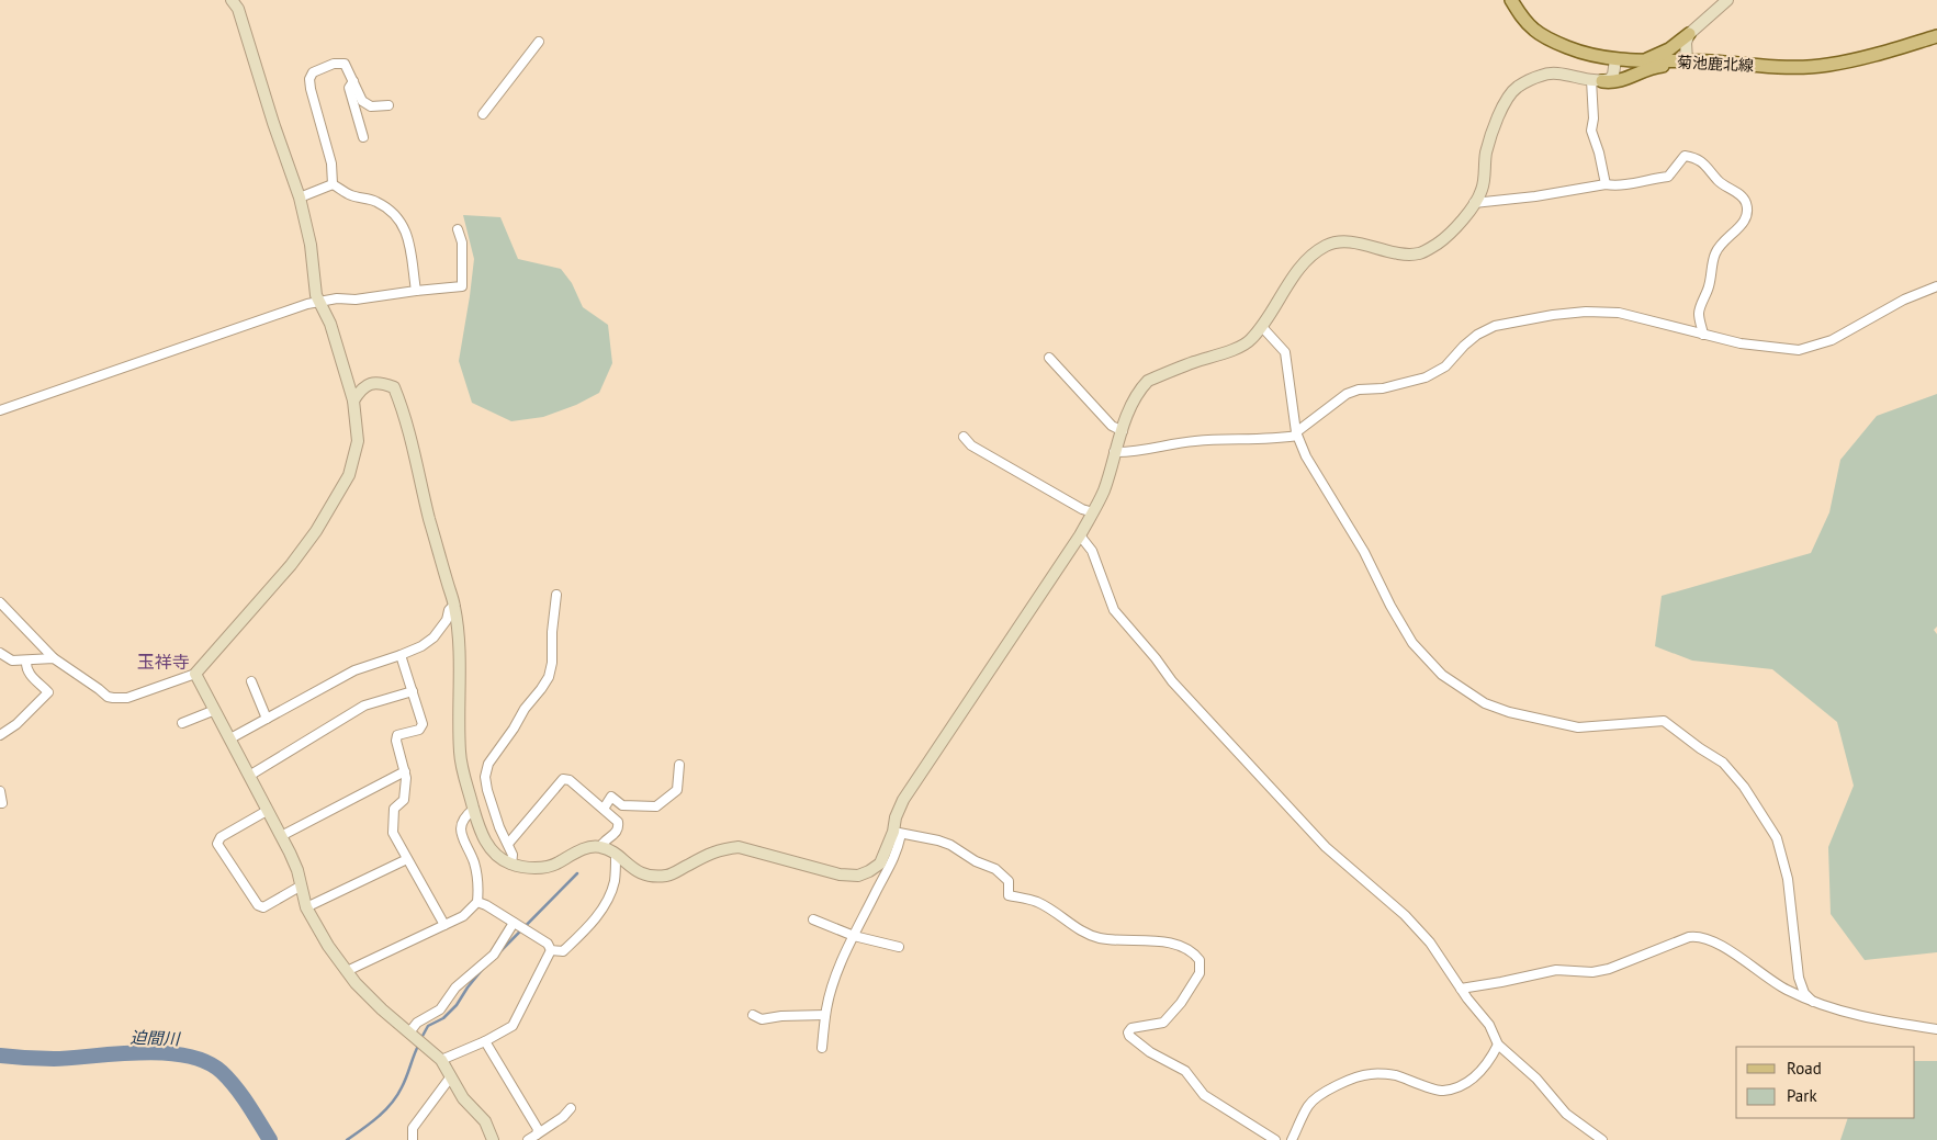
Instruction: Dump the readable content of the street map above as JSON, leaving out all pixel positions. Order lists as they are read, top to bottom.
{
  "streets": {
    "main road": ["菊池鹿北線"]
  },
  "districts": ["玉祥寺"],
  "water": ["迫間川"],
  "legend": ["Road", "Park"]
}
